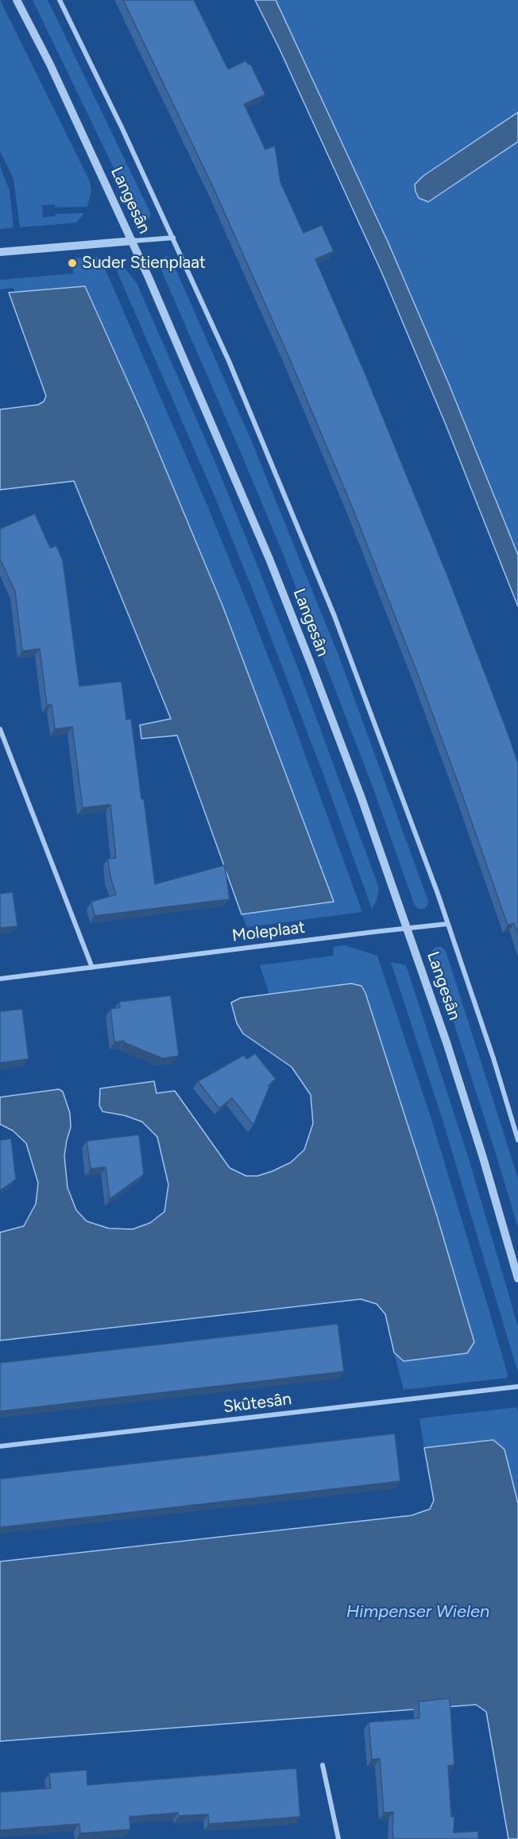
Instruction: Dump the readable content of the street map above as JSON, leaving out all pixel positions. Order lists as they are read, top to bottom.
{
  "streets": {
    "street": ["Langesân", "Moleplaat", "Skûtesân"]
  },
  "crossings": [
    ["Langesân", "Moleplaat"]
  ],
  "water": ["Himpenser Wielen"],
  "places": ["Suder Stienplaat"]
}
